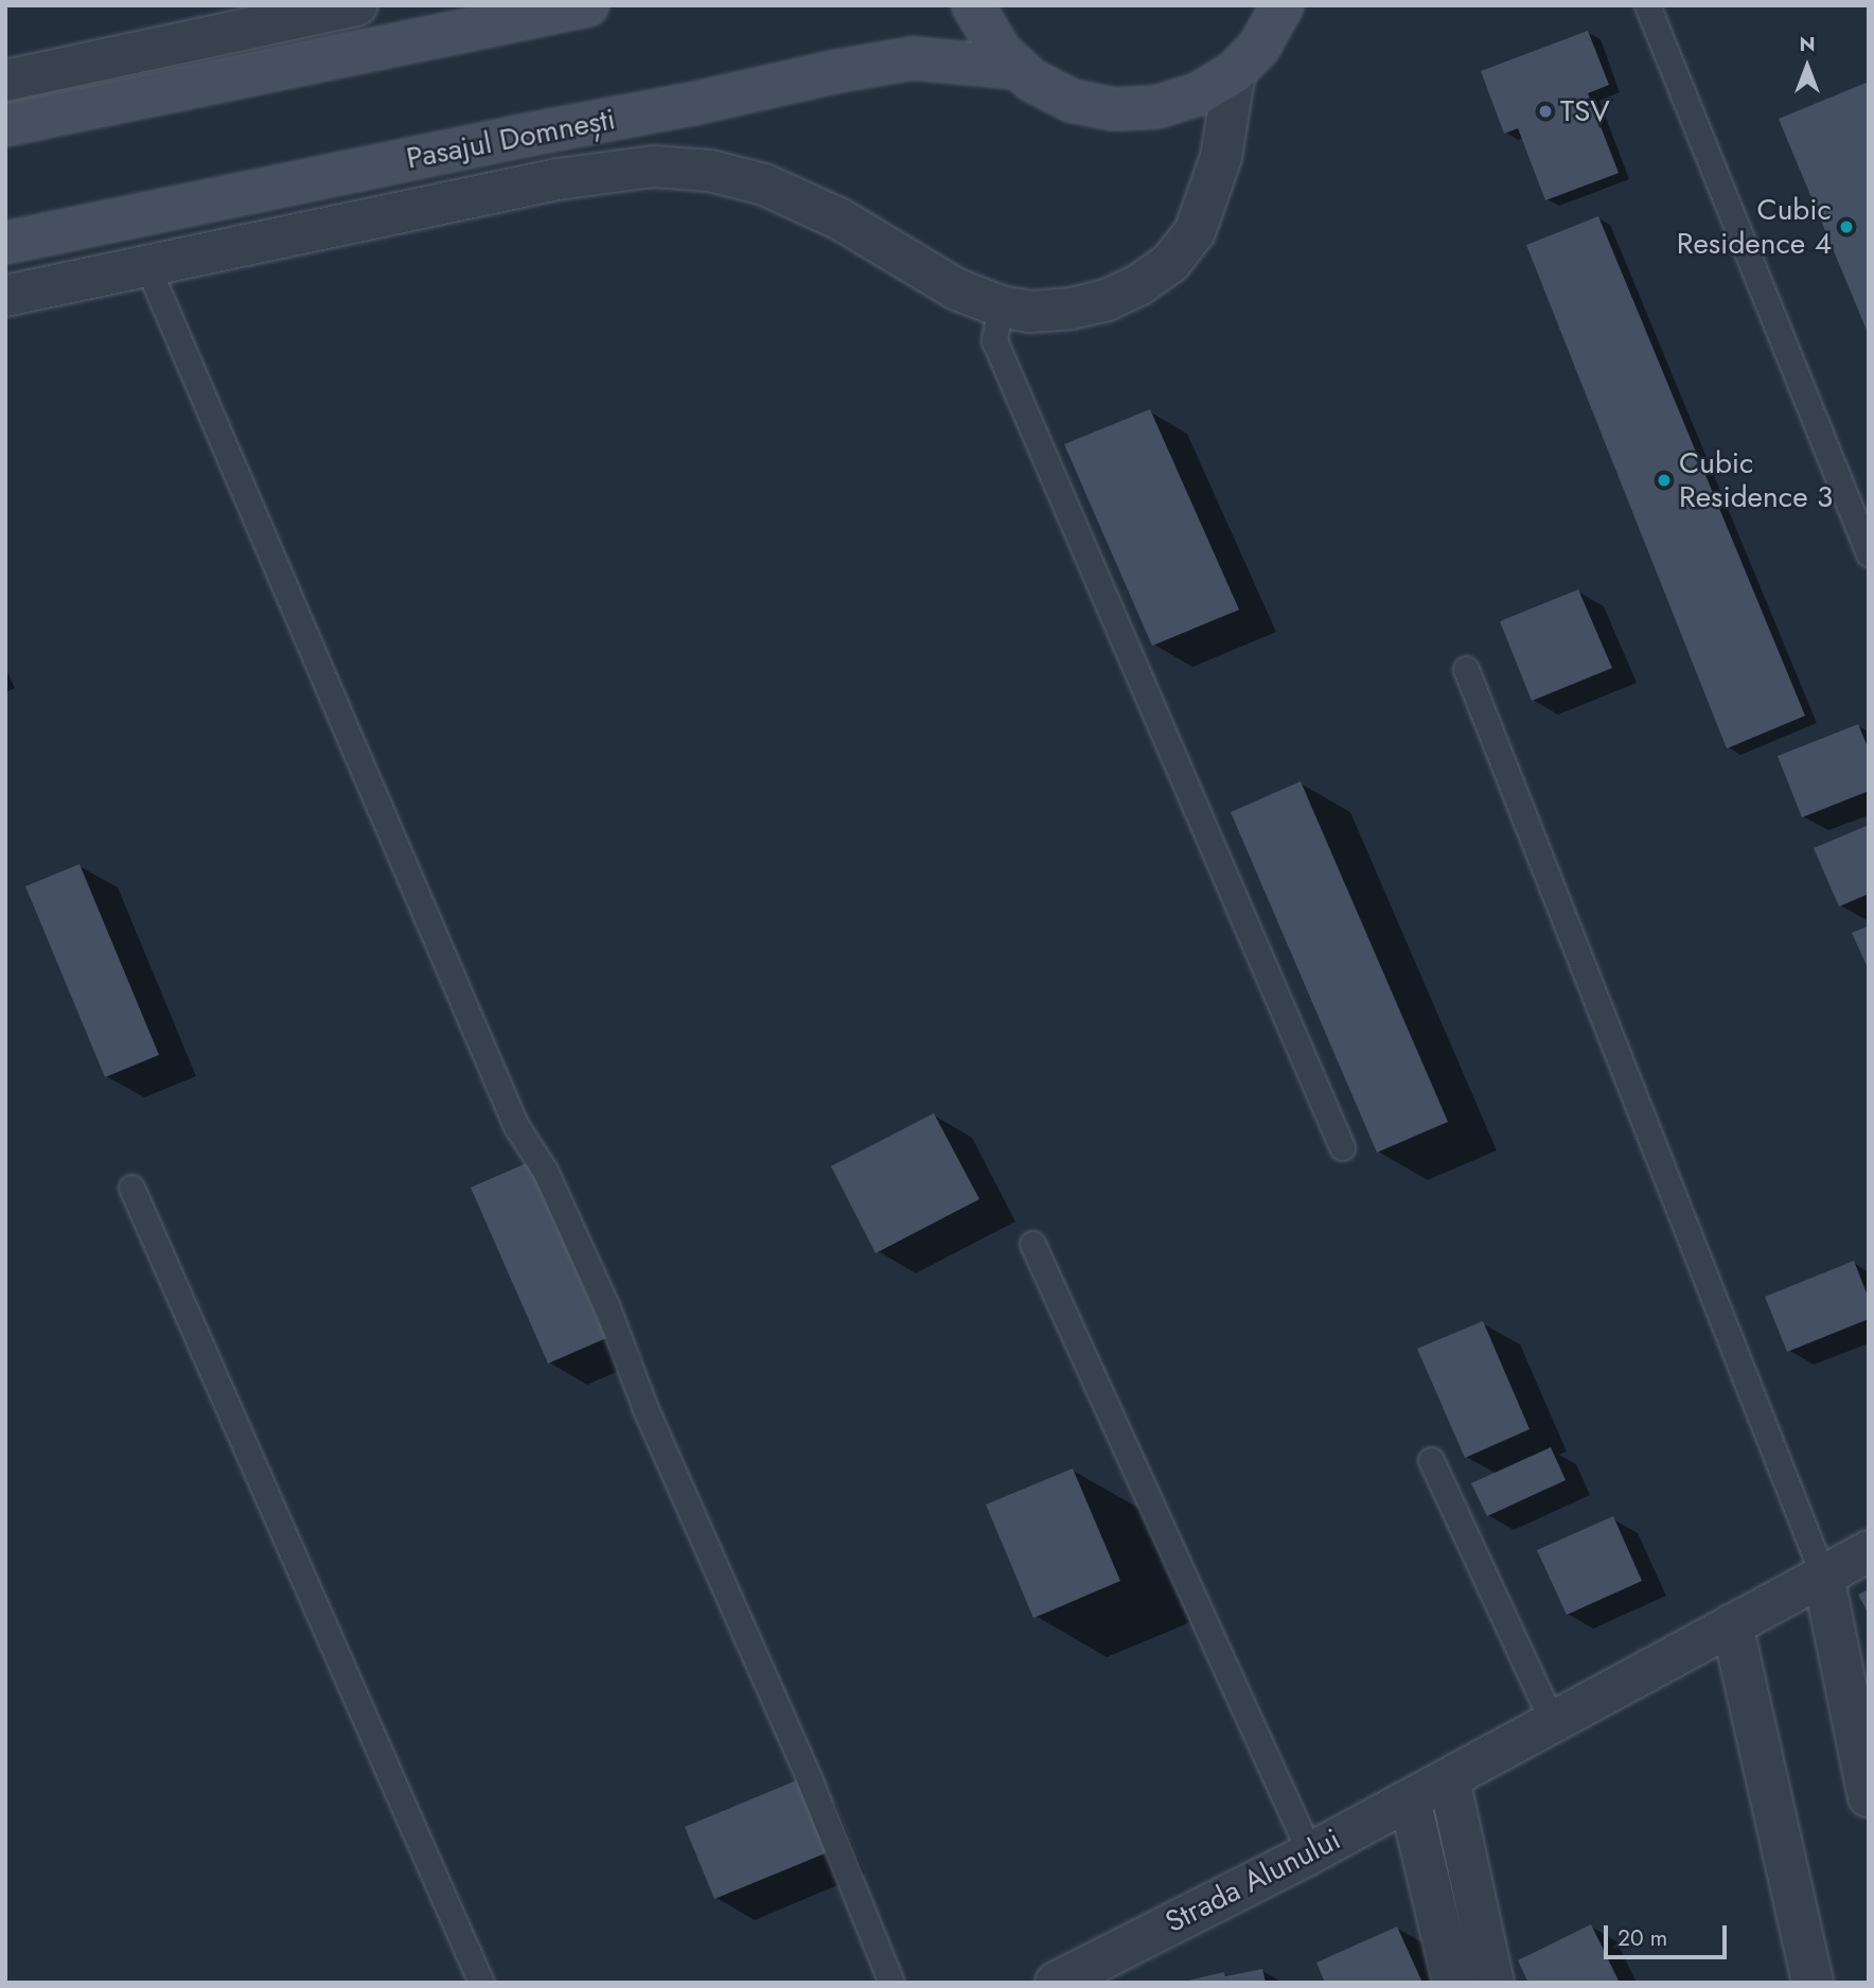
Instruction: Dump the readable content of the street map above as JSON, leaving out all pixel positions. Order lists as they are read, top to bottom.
{
  "streets": {
    "main road": ["Pasajul Domnești"],
    "street": ["Strada Alunului"]
  },
  "places": ["TSV", "Cubic Residence 4", "Cubic Residence 3"],
  "scale_bar": "20 m",
  "north": "top"
}
